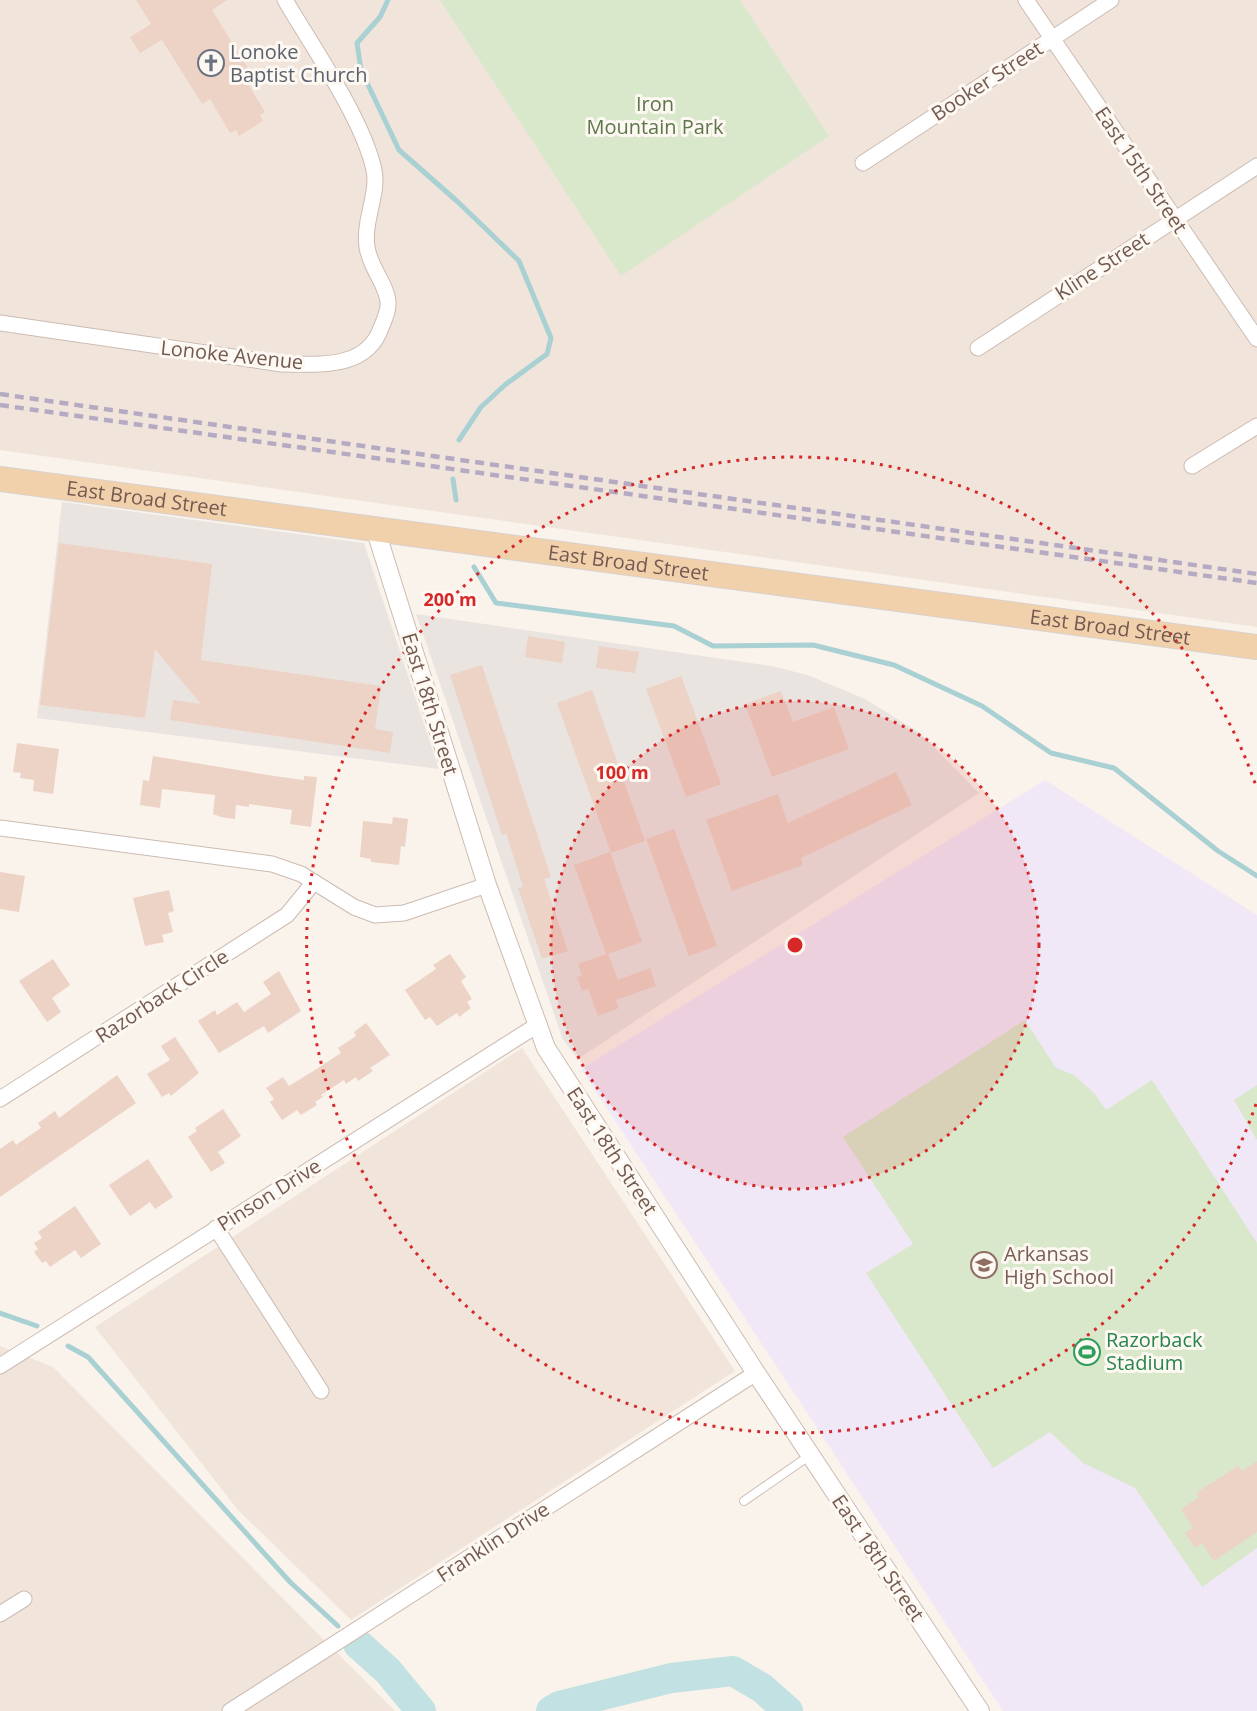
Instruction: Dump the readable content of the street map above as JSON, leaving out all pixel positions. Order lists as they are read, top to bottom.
{
  "streets": {
    "main road": ["East Broad Street"],
    "street": [
      "Booker Street",
      "East 15th Street",
      "Kline Street",
      "Lonoke Avenue",
      "East 18th Street",
      "Razorback Circle",
      "Pinson Drive",
      "Franklin Drive"
    ]
  },
  "crossings": [
    ["Booker Street", "East 15th Street"],
    ["East 15th Street", "Kline Street"],
    ["East Broad Street", "East 18th Street"],
    ["East 18th Street", "Pinson Drive"],
    ["East 18th Street", "Franklin Drive"]
  ],
  "parks": ["Iron Mountain Park"],
  "places": {
    "church": ["Lonoke Baptist Church"],
    "school or university": ["Arkansas High School"],
    "sports": ["Razorback Stadium"]
  },
  "rings": ["200 m", "100 m"]
}
